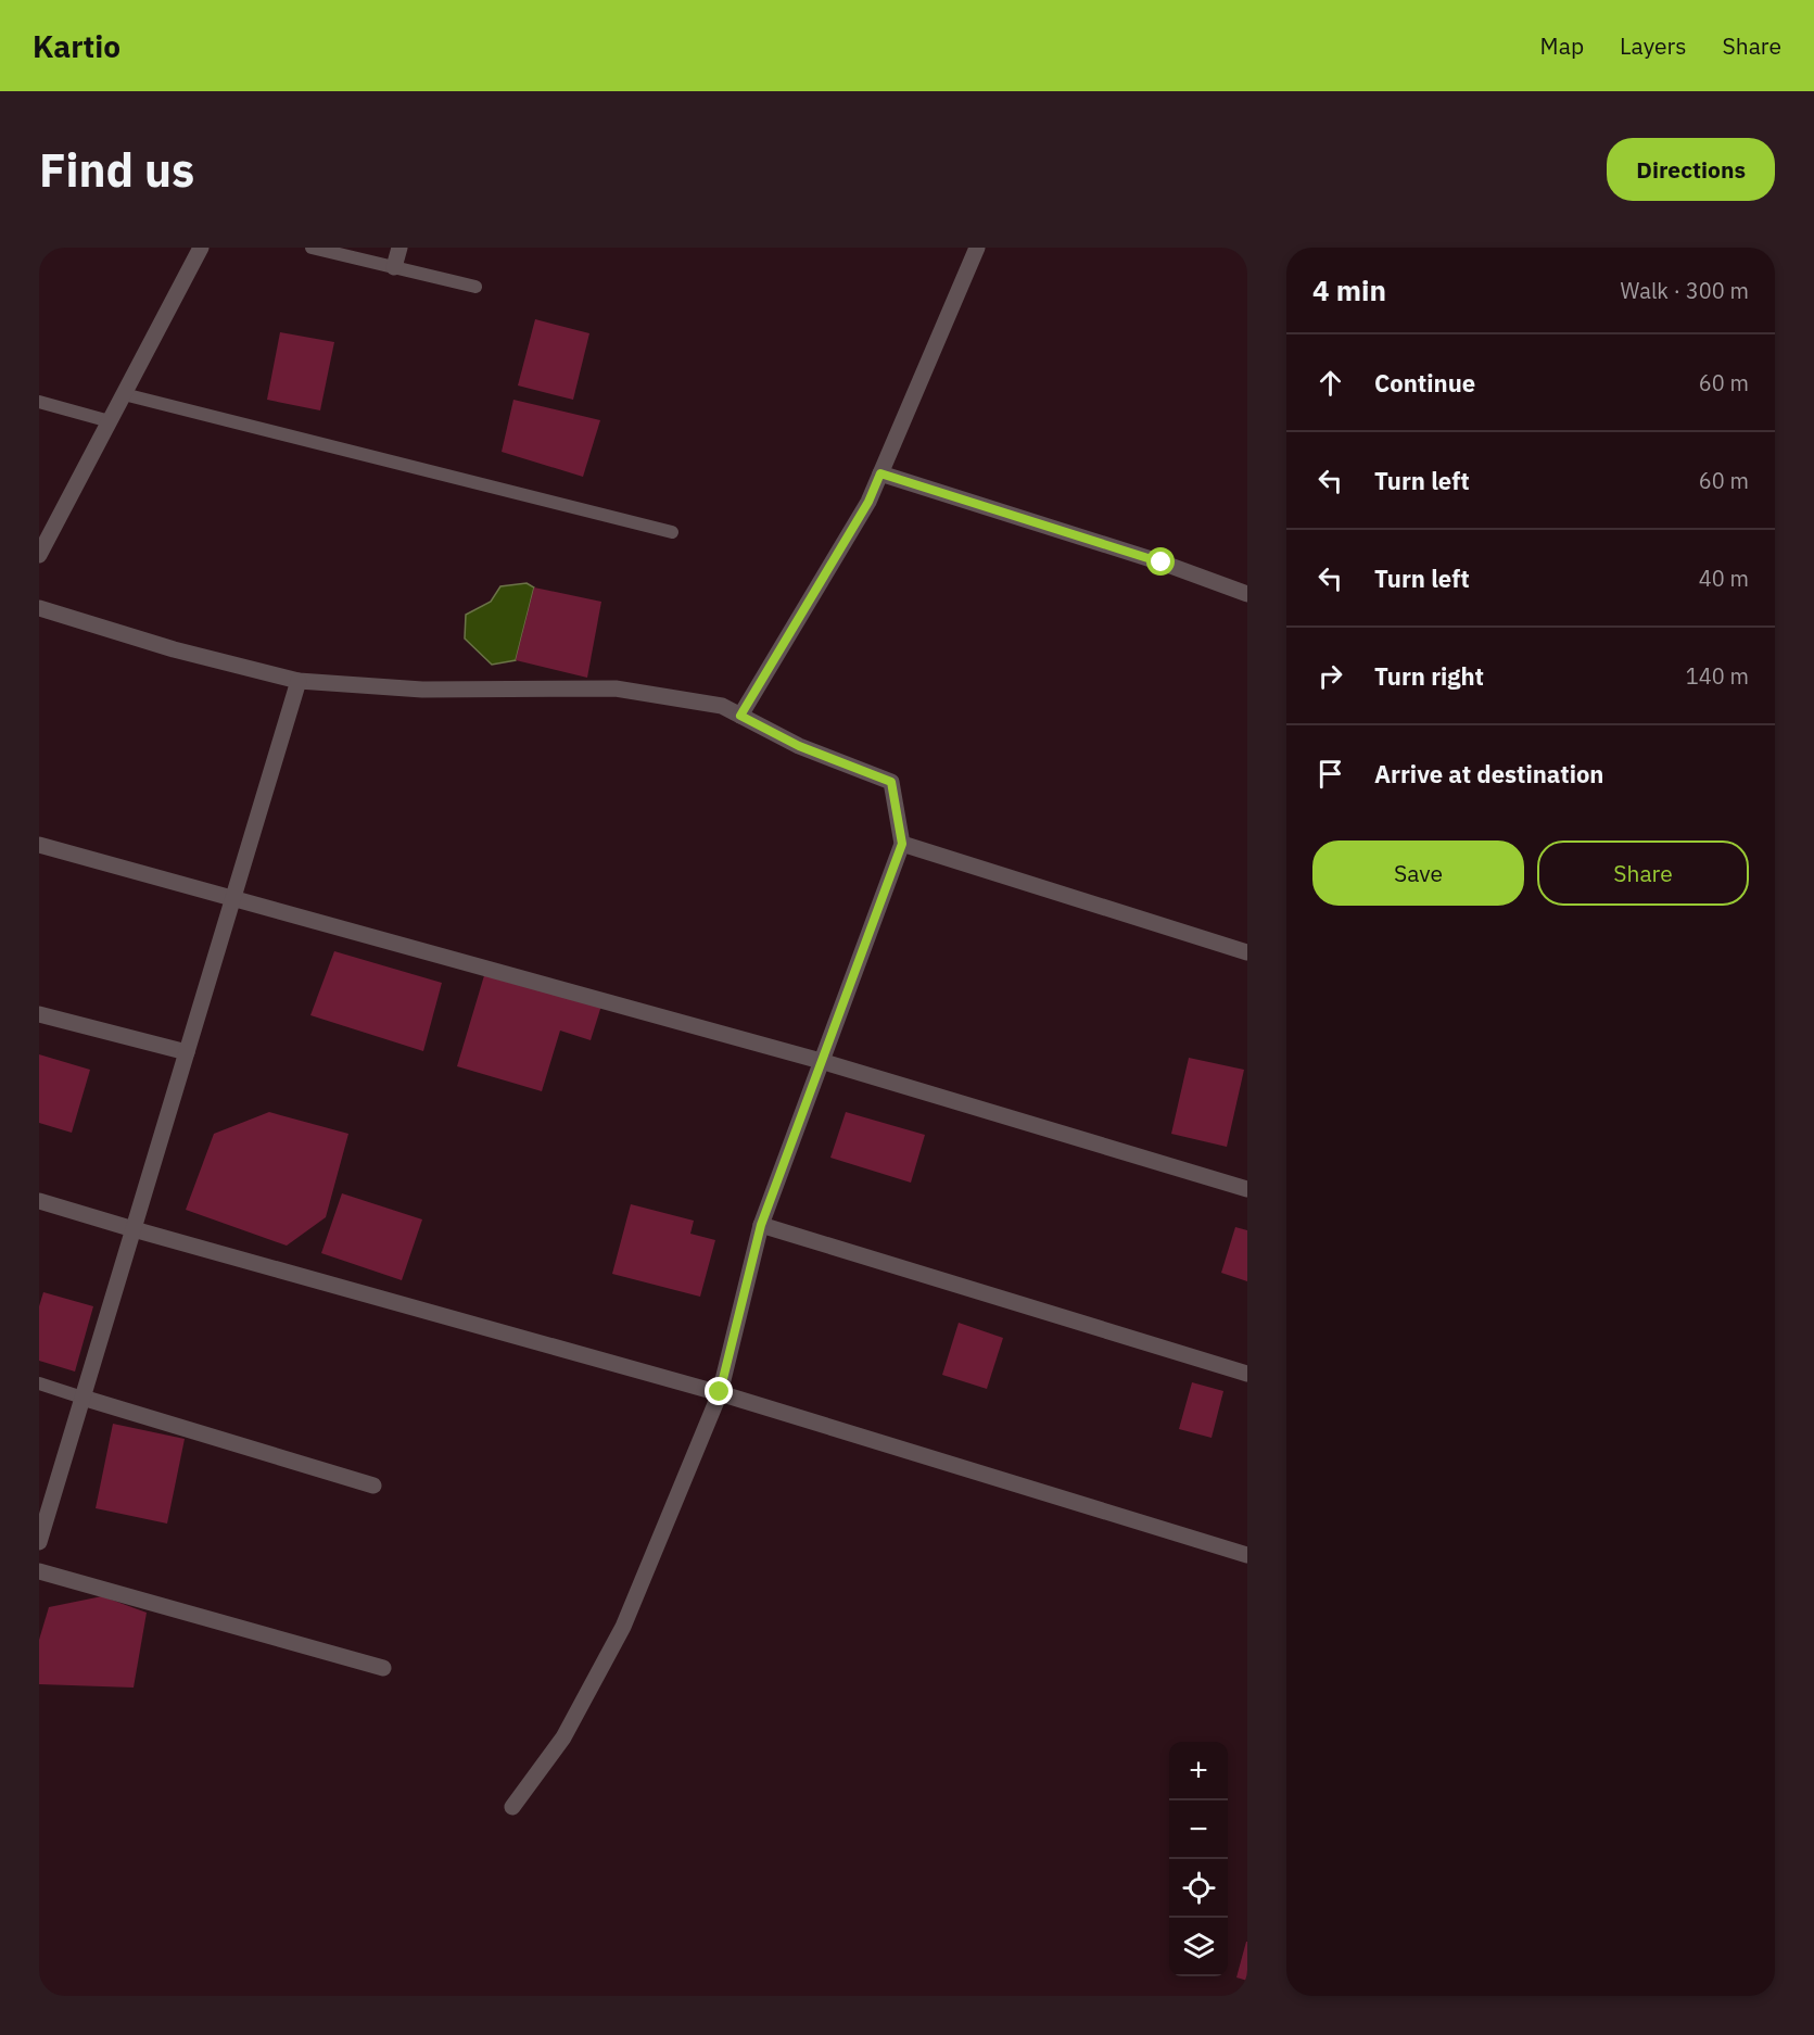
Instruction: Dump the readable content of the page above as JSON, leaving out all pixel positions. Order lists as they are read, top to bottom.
{
  "page": {
    "header": "Kartio",
    "nav": ["Map", "Layers", "Share"],
    "buttons": [
      "Directions",
      ["Save", "Share"]
    ],
    "title": "Find us",
    "heading": ["4 min", "Walk · 300 m"],
    "list": [
      ["Continue", "60 m"],
      ["Turn left", "60 m"],
      ["Turn left", "40 m"],
      ["Turn right", "140 m"],
      "Arrive at destination"
    ],
    "map_buttons": ["+", "−"]
  }
}
